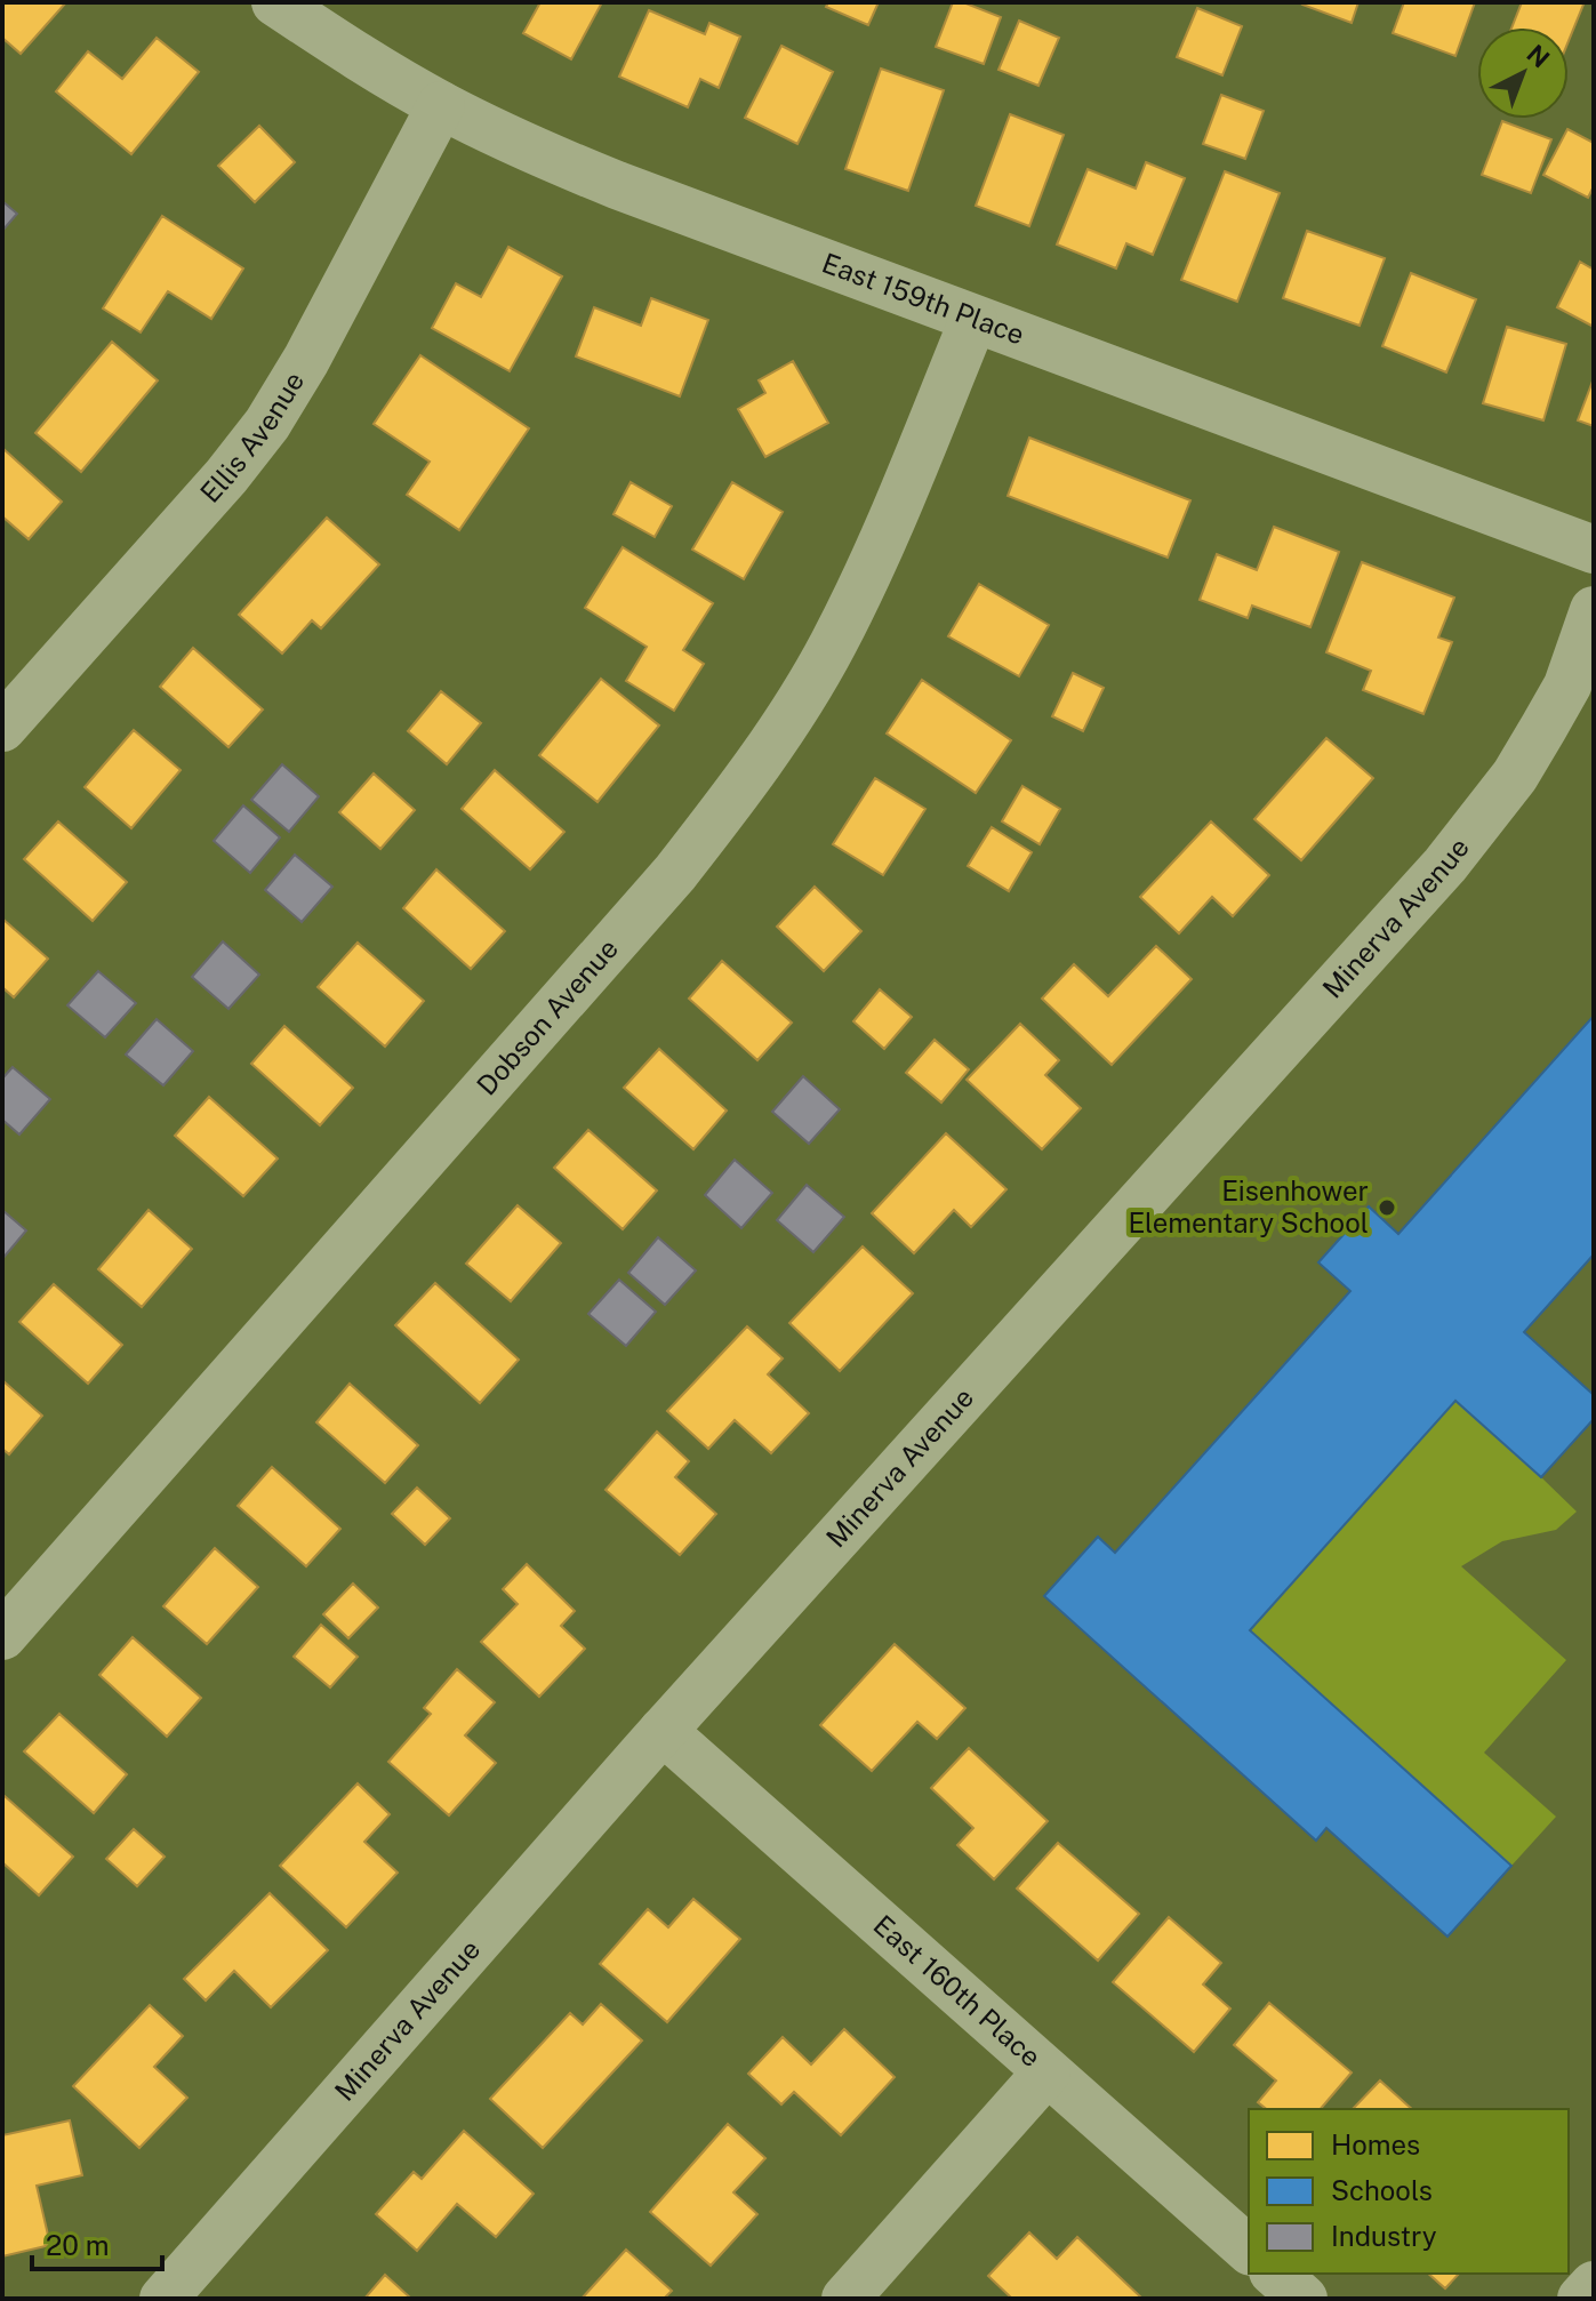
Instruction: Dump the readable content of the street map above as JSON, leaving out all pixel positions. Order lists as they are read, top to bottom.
{
  "streets": {
    "street": [
      "East 159th Place",
      "Ellis Avenue",
      "Minerva Avenue",
      "Dobson Avenue",
      "East 160th Place"
    ]
  },
  "crossings": [
    ["East 159th Place", "Ellis Avenue"],
    ["East 159th Place", "Dobson Avenue"],
    ["Minerva Avenue", "East 160th Place"]
  ],
  "places": ["Eisenhower Elementary School"],
  "legend": ["Homes", "Schools", "Industry"],
  "scale_bar": "20 m",
  "north": "top right"
}
